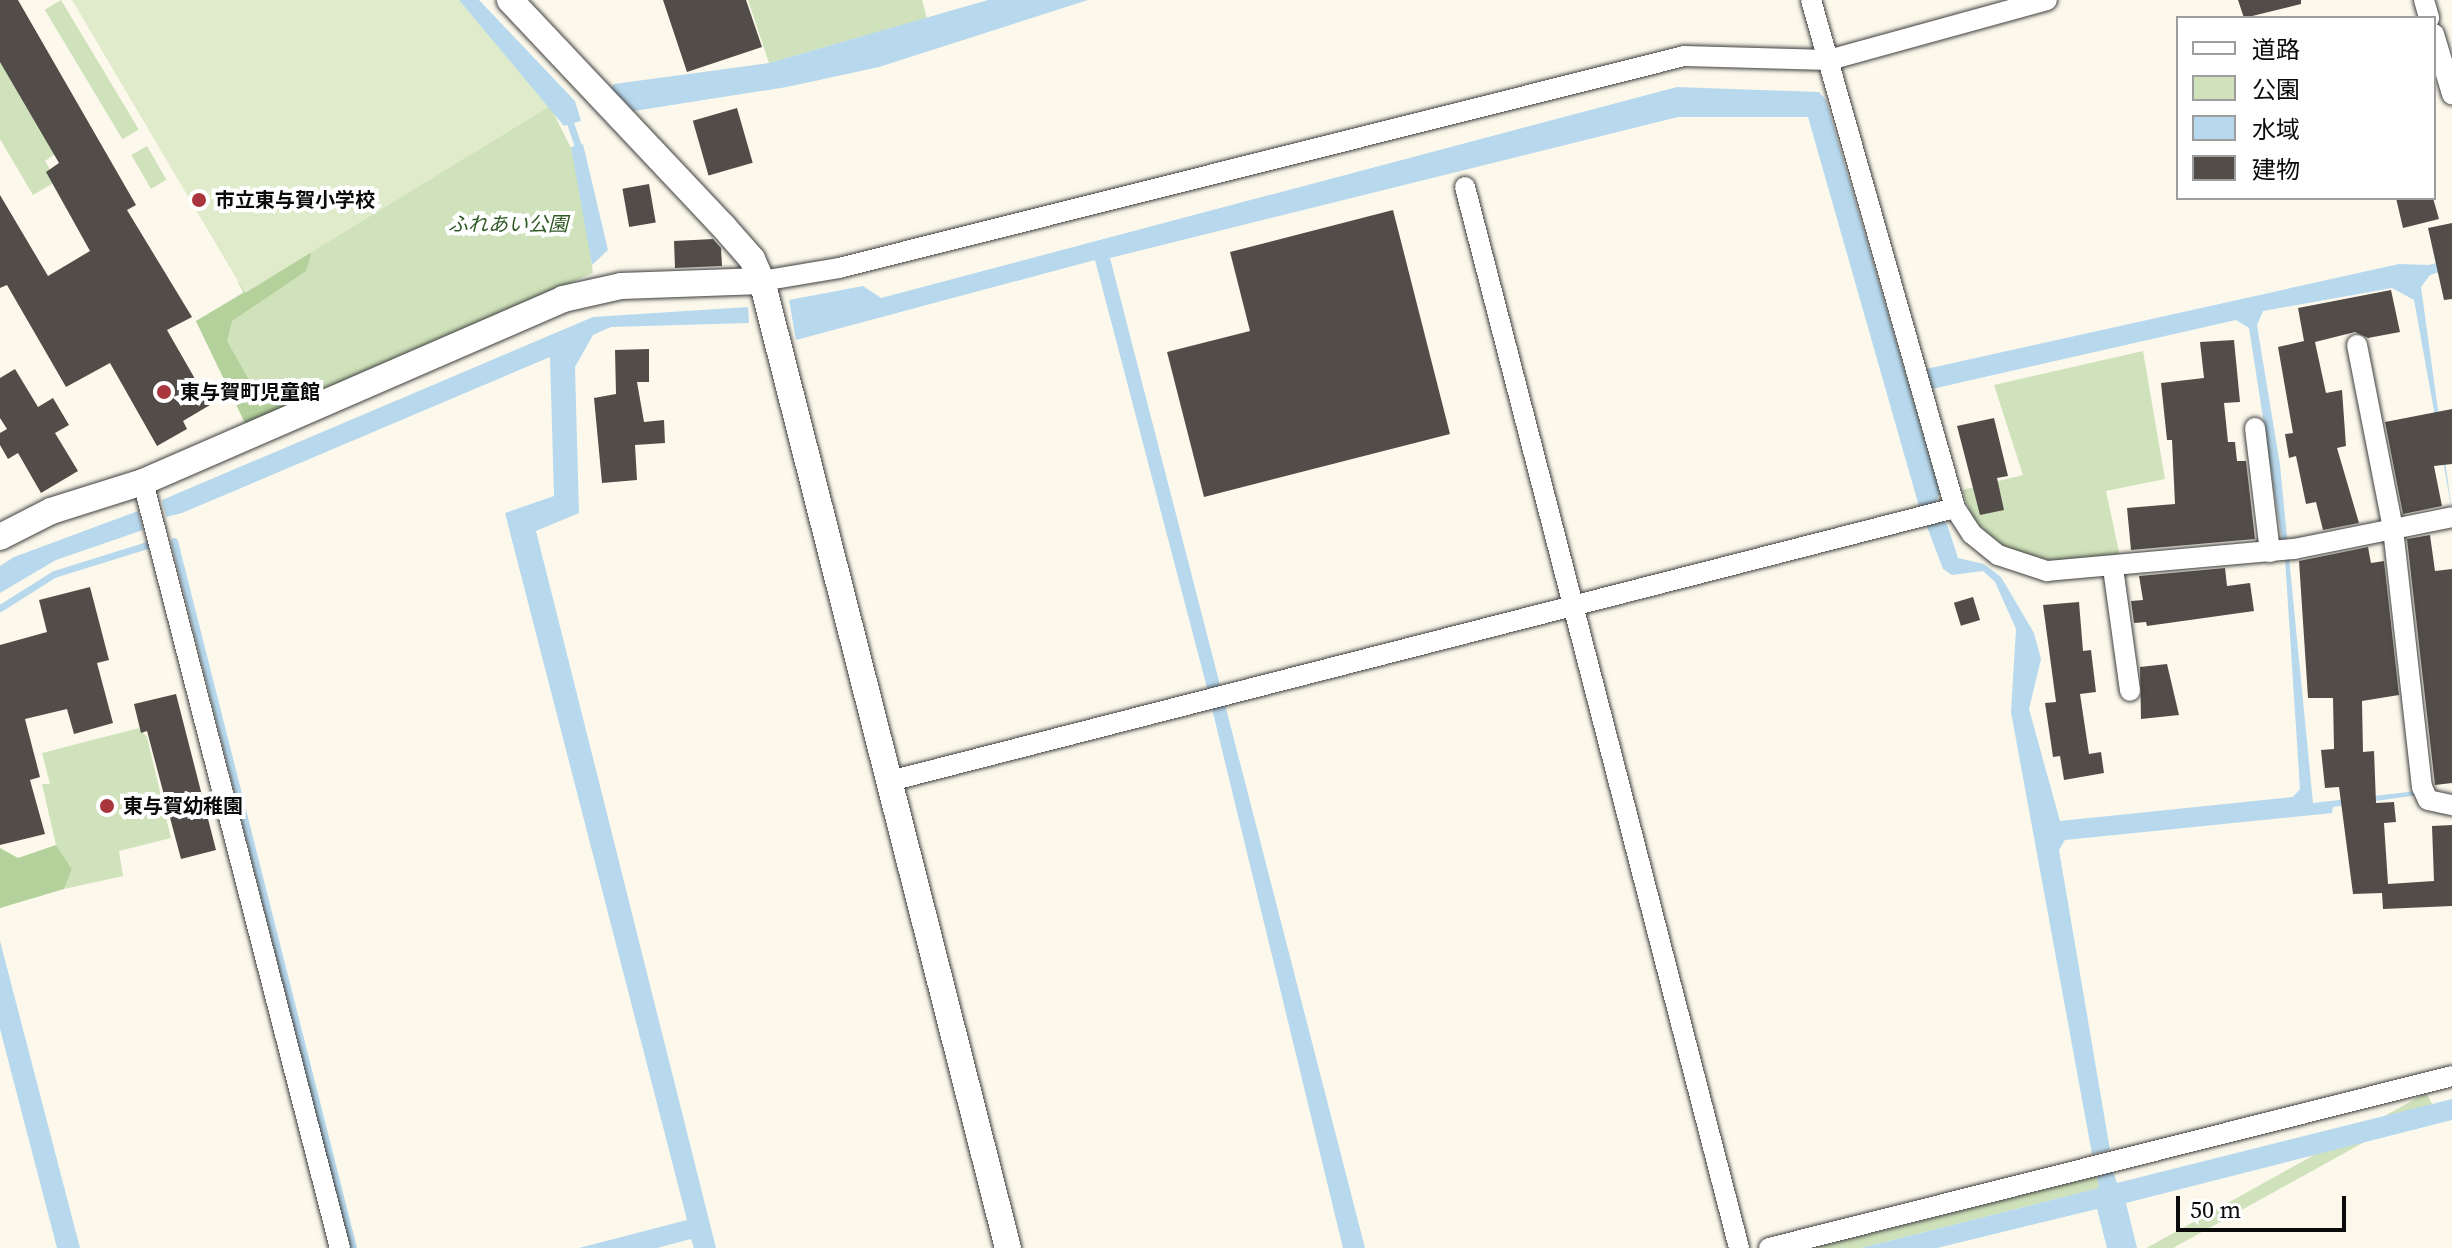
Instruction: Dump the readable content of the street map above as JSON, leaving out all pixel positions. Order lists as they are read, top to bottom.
{
  "parks": ["ふれあい公園"],
  "places": ["市立東与賀小学校", "東与賀町児童館", "東与賀幼稚園"],
  "legend": [
    "道路",
    "公園",
    "水域",
    "建物"
  ],
  "scale_bar": "50 m"
}
